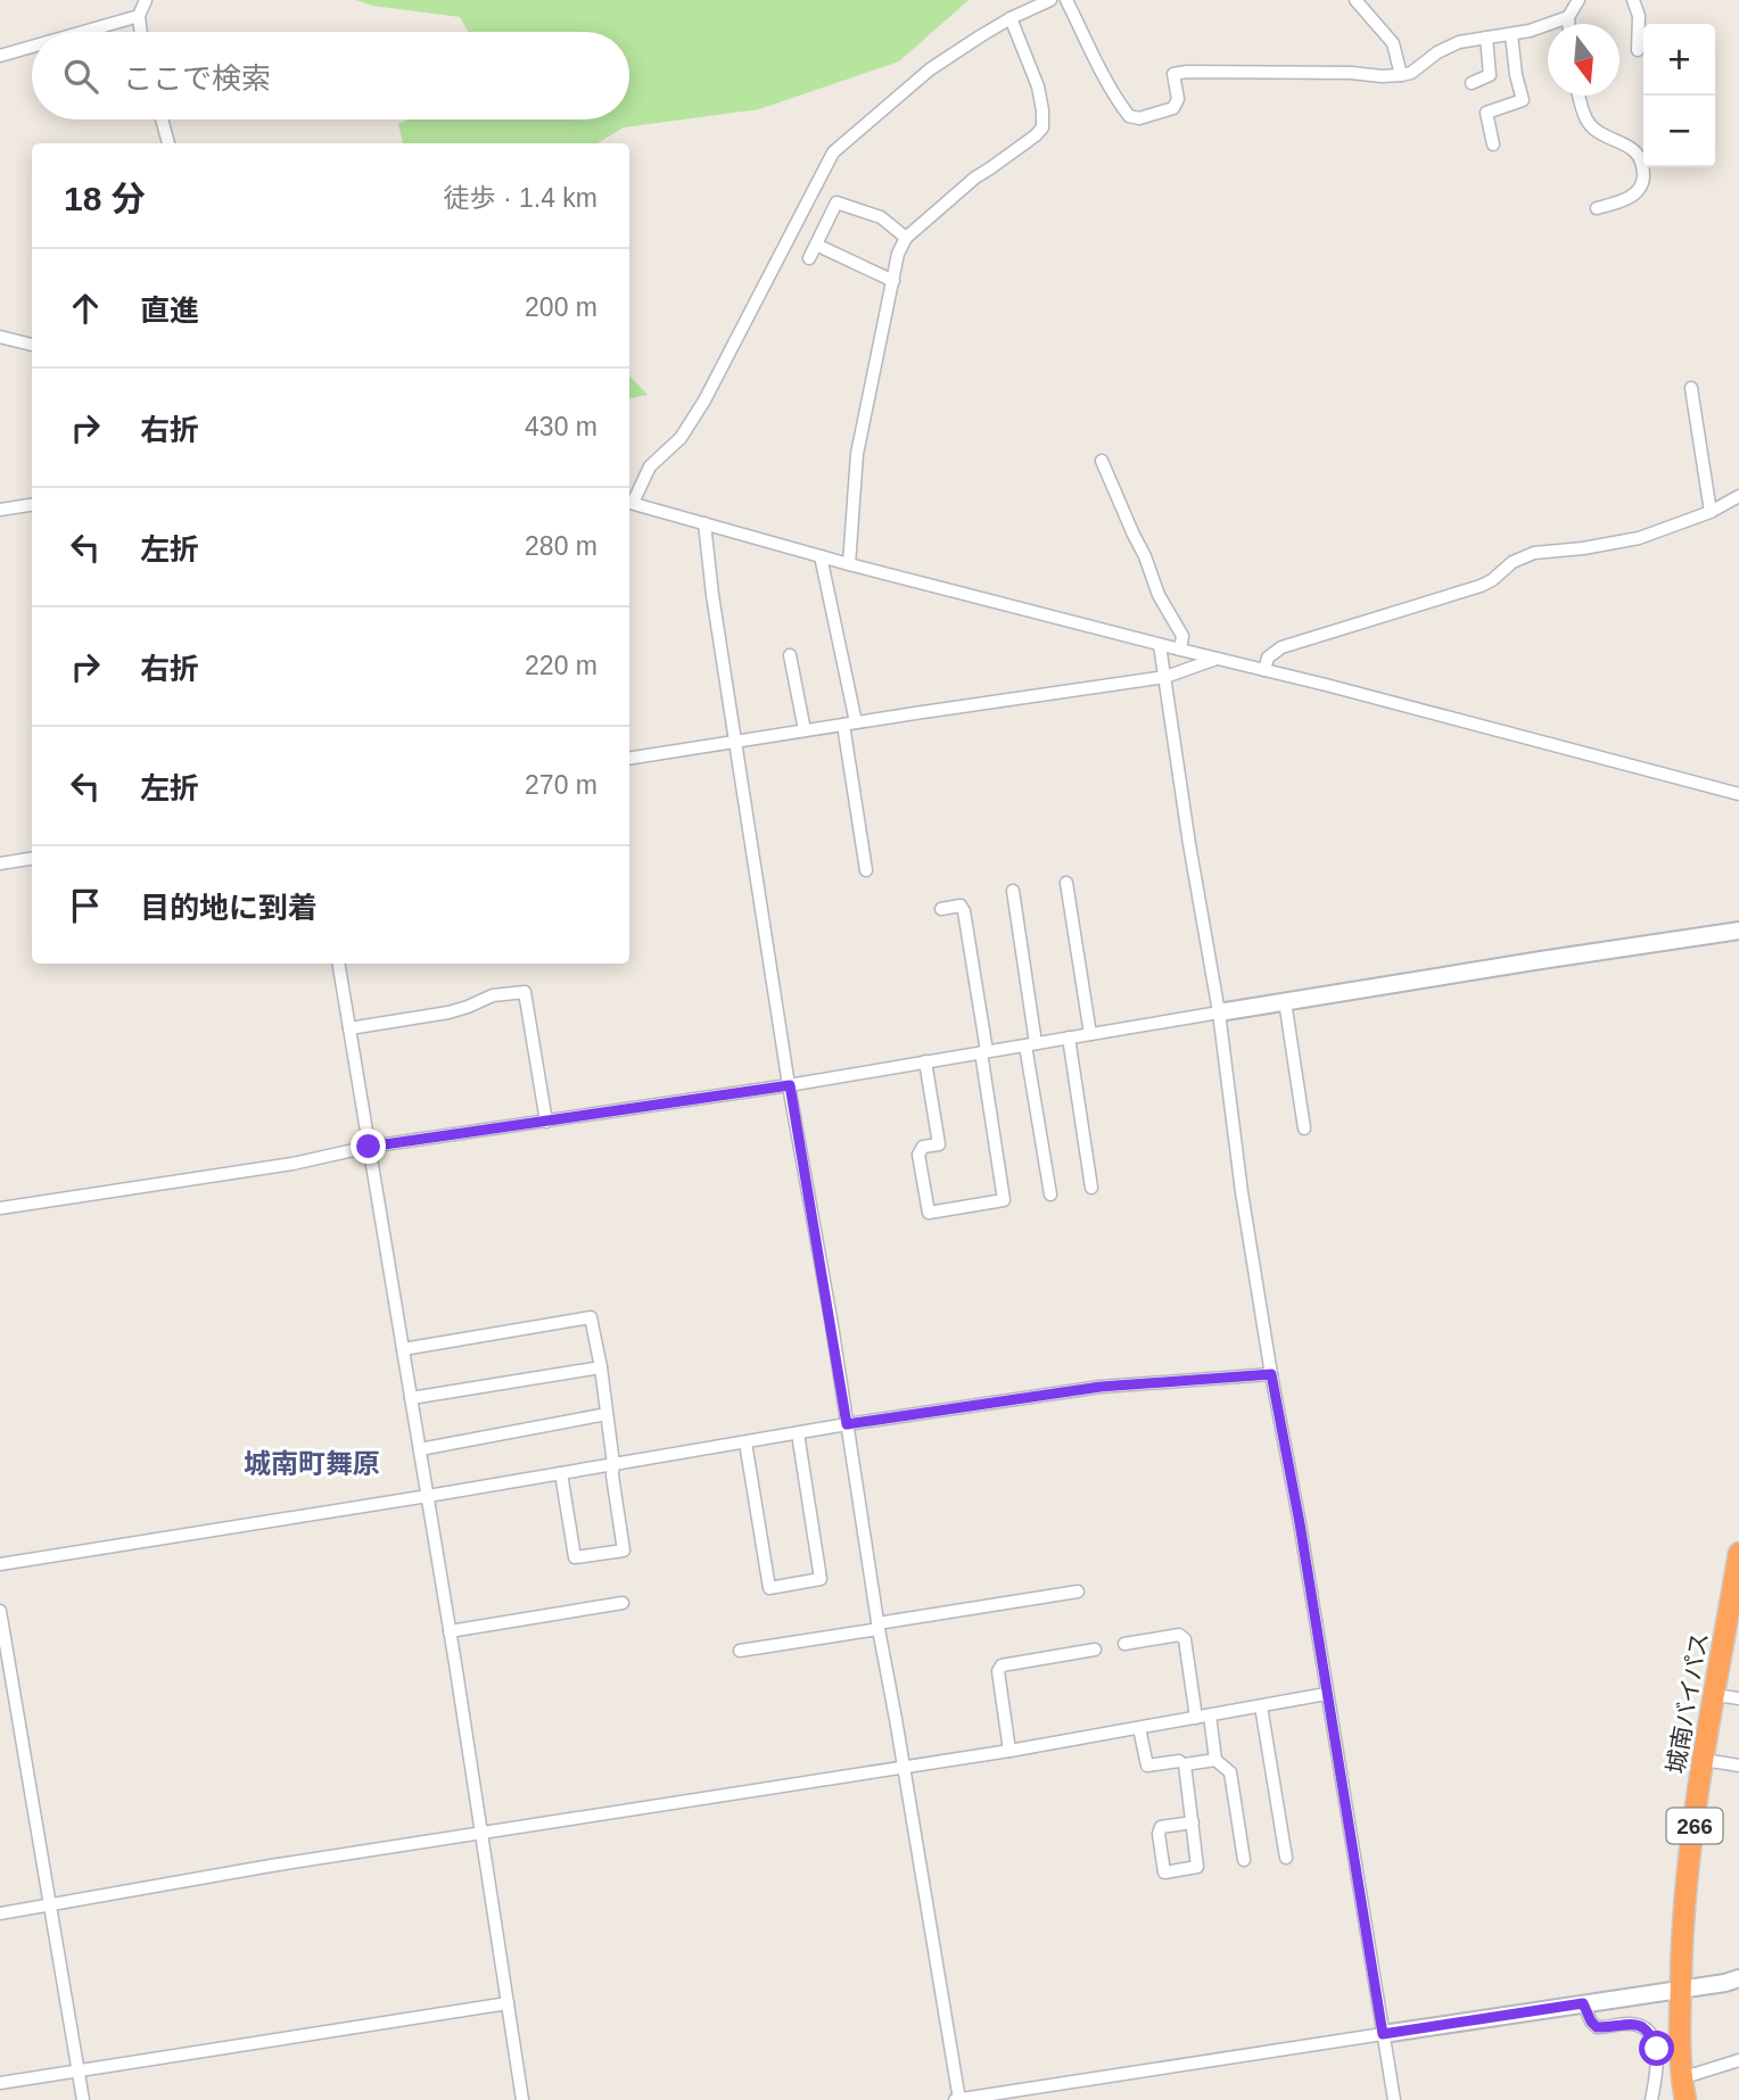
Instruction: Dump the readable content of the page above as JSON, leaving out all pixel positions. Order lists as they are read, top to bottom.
{
  "streets": {
    "highway": ["城南バイパス", "266"]
  },
  "districts": ["城南町舞原"],
  "north": "bottom",
  "page": {
    "map_buttons": ["+", "−"],
    "search": "ここで検索",
    "heading": ["18 分", "徒歩 · 1.4 km"],
    "list": [
      ["直進", "200 m"],
      ["右折", "430 m"],
      ["左折", "280 m"],
      ["右折", "220 m"],
      ["左折", "270 m"],
      "目的地に到着"
    ]
  }
}
